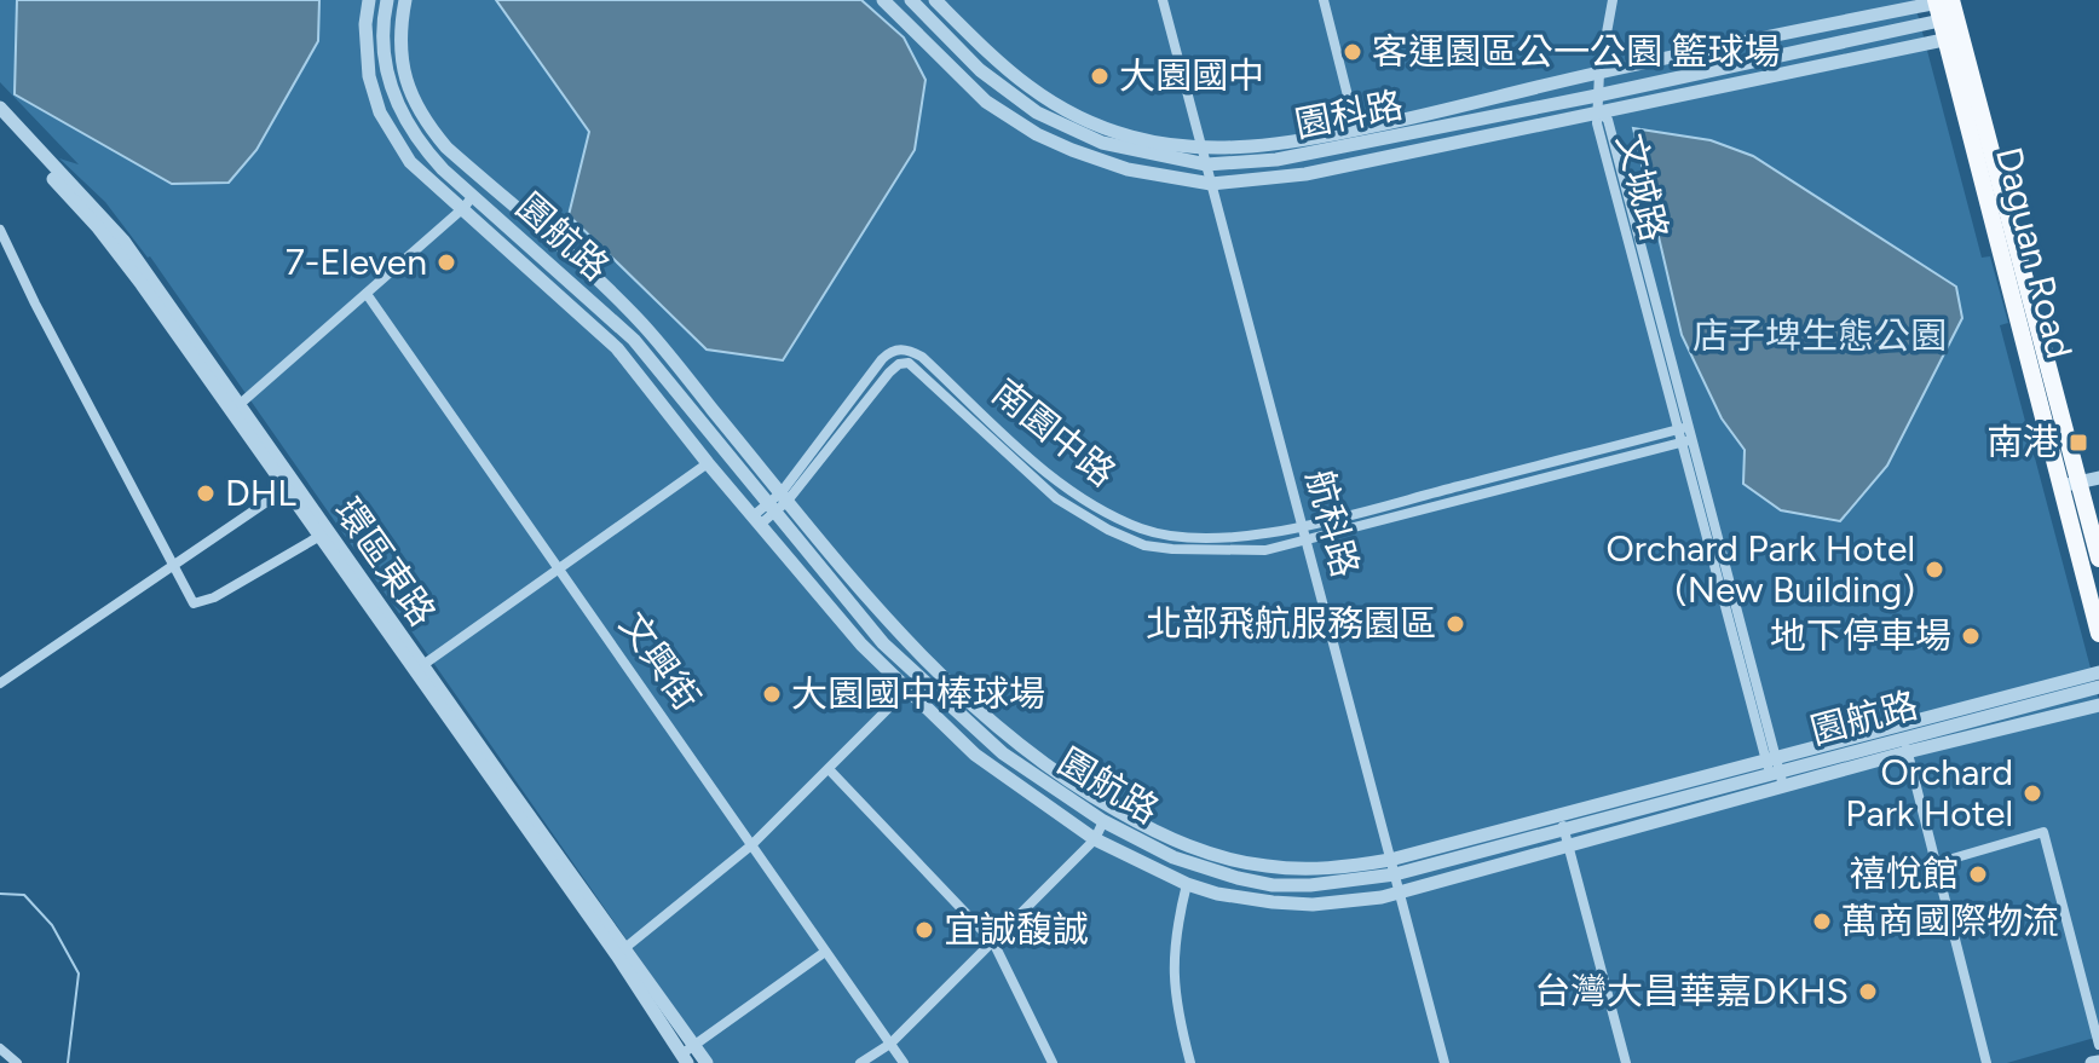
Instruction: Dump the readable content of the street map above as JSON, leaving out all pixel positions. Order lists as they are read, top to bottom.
{
  "streets": {
    "main road": ["Daguan Road"],
    "street": [
      "園科路",
      "文城路",
      "園航路",
      "南園中路",
      "航科路",
      "環區東路",
      "文興街"
    ]
  },
  "crossings": [
    ["園科路", "文城路"],
    ["園科路", "Daguan Road"],
    ["園科路", "航科路"],
    ["文城路", "園航路"],
    ["文城路", "南園中路"],
    ["園航路", "南園中路"],
    ["園航路", "航科路"],
    ["南園中路", "航科路"]
  ],
  "parks": ["店子埤生態公園"],
  "places": {
    "other": [
      "客運園區公一公園 籃球場",
      "大園國中",
      "7-Eleven",
      "DHL",
      "Orchard Park Hotel (New Building)",
      "北部飛航服務園區",
      "地下停車場",
      "大園國中棒球場",
      "Orchard Park Hotel",
      "禧悅館",
      "萬商國際物流",
      "宜誠馥誠",
      "台灣大昌華嘉DKHS"
    ],
    "transit": ["南港"]
  }
}
